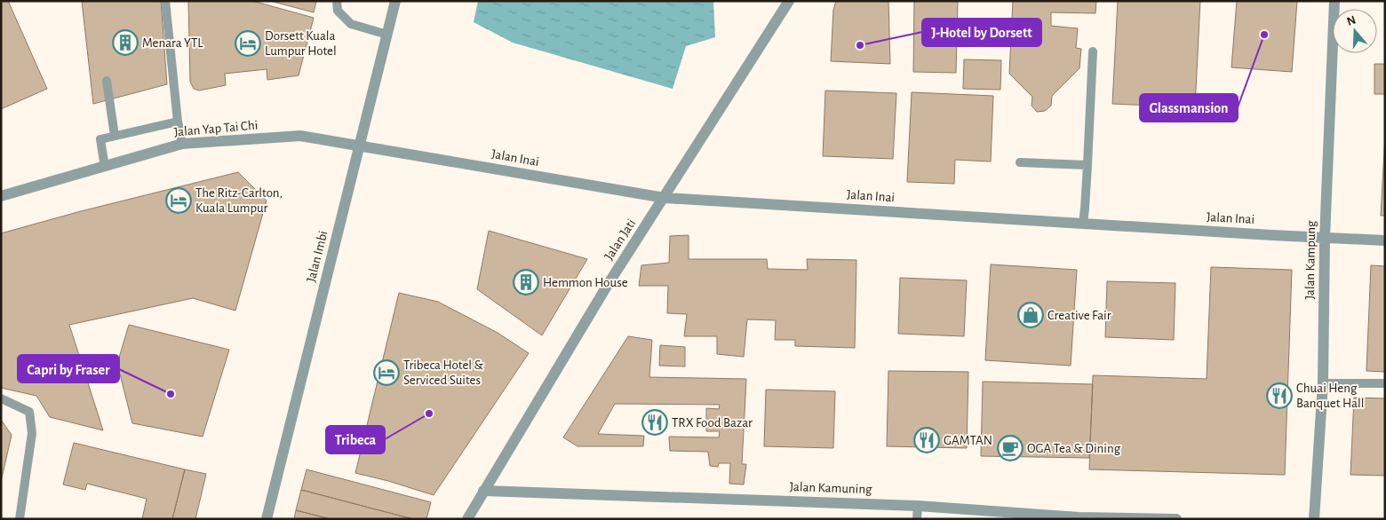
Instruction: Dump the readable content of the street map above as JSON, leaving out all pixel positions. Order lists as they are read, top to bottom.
{
  "streets": {
    "street": [
      "Jalan Yap Tai Chi",
      "Jalan Inai",
      "Jalan Jati",
      "Jalan Imbi",
      "Jalan Kampung",
      "Jalan Kamuning"
    ]
  },
  "crossings": [
    ["Jalan Yap Tai Chi", "Jalan Inai"],
    ["Jalan Yap Tai Chi", "Jalan Imbi"],
    ["Jalan Inai", "Jalan Jati"],
    ["Jalan Inai", "Jalan Imbi"],
    ["Jalan Inai", "Jalan Kampung"],
    ["Jalan Jati", "Jalan Kamuning"]
  ],
  "places": {
    "other": [
      "Glassmansion",
      "J-Hotel by Dorsett",
      "Capri by Fraser",
      "Tribeca"
    ],
    "building": ["Menara YTL", "Hemmon House"],
    "hotel": ["Dorsett Kuala Lumpur Hotel", "The Ritz-Carlton, Kuala Lumpur", "Tribeca Hotel & Serviced Suites"],
    "shop": ["Creative Fair"],
    "restaurant": ["Chuai Heng Banquet Hall", "TRX Food Bazar", "GAMTAN"],
    "cafe": ["OGA Tea & Dining"]
  },
  "north": "top"
}
